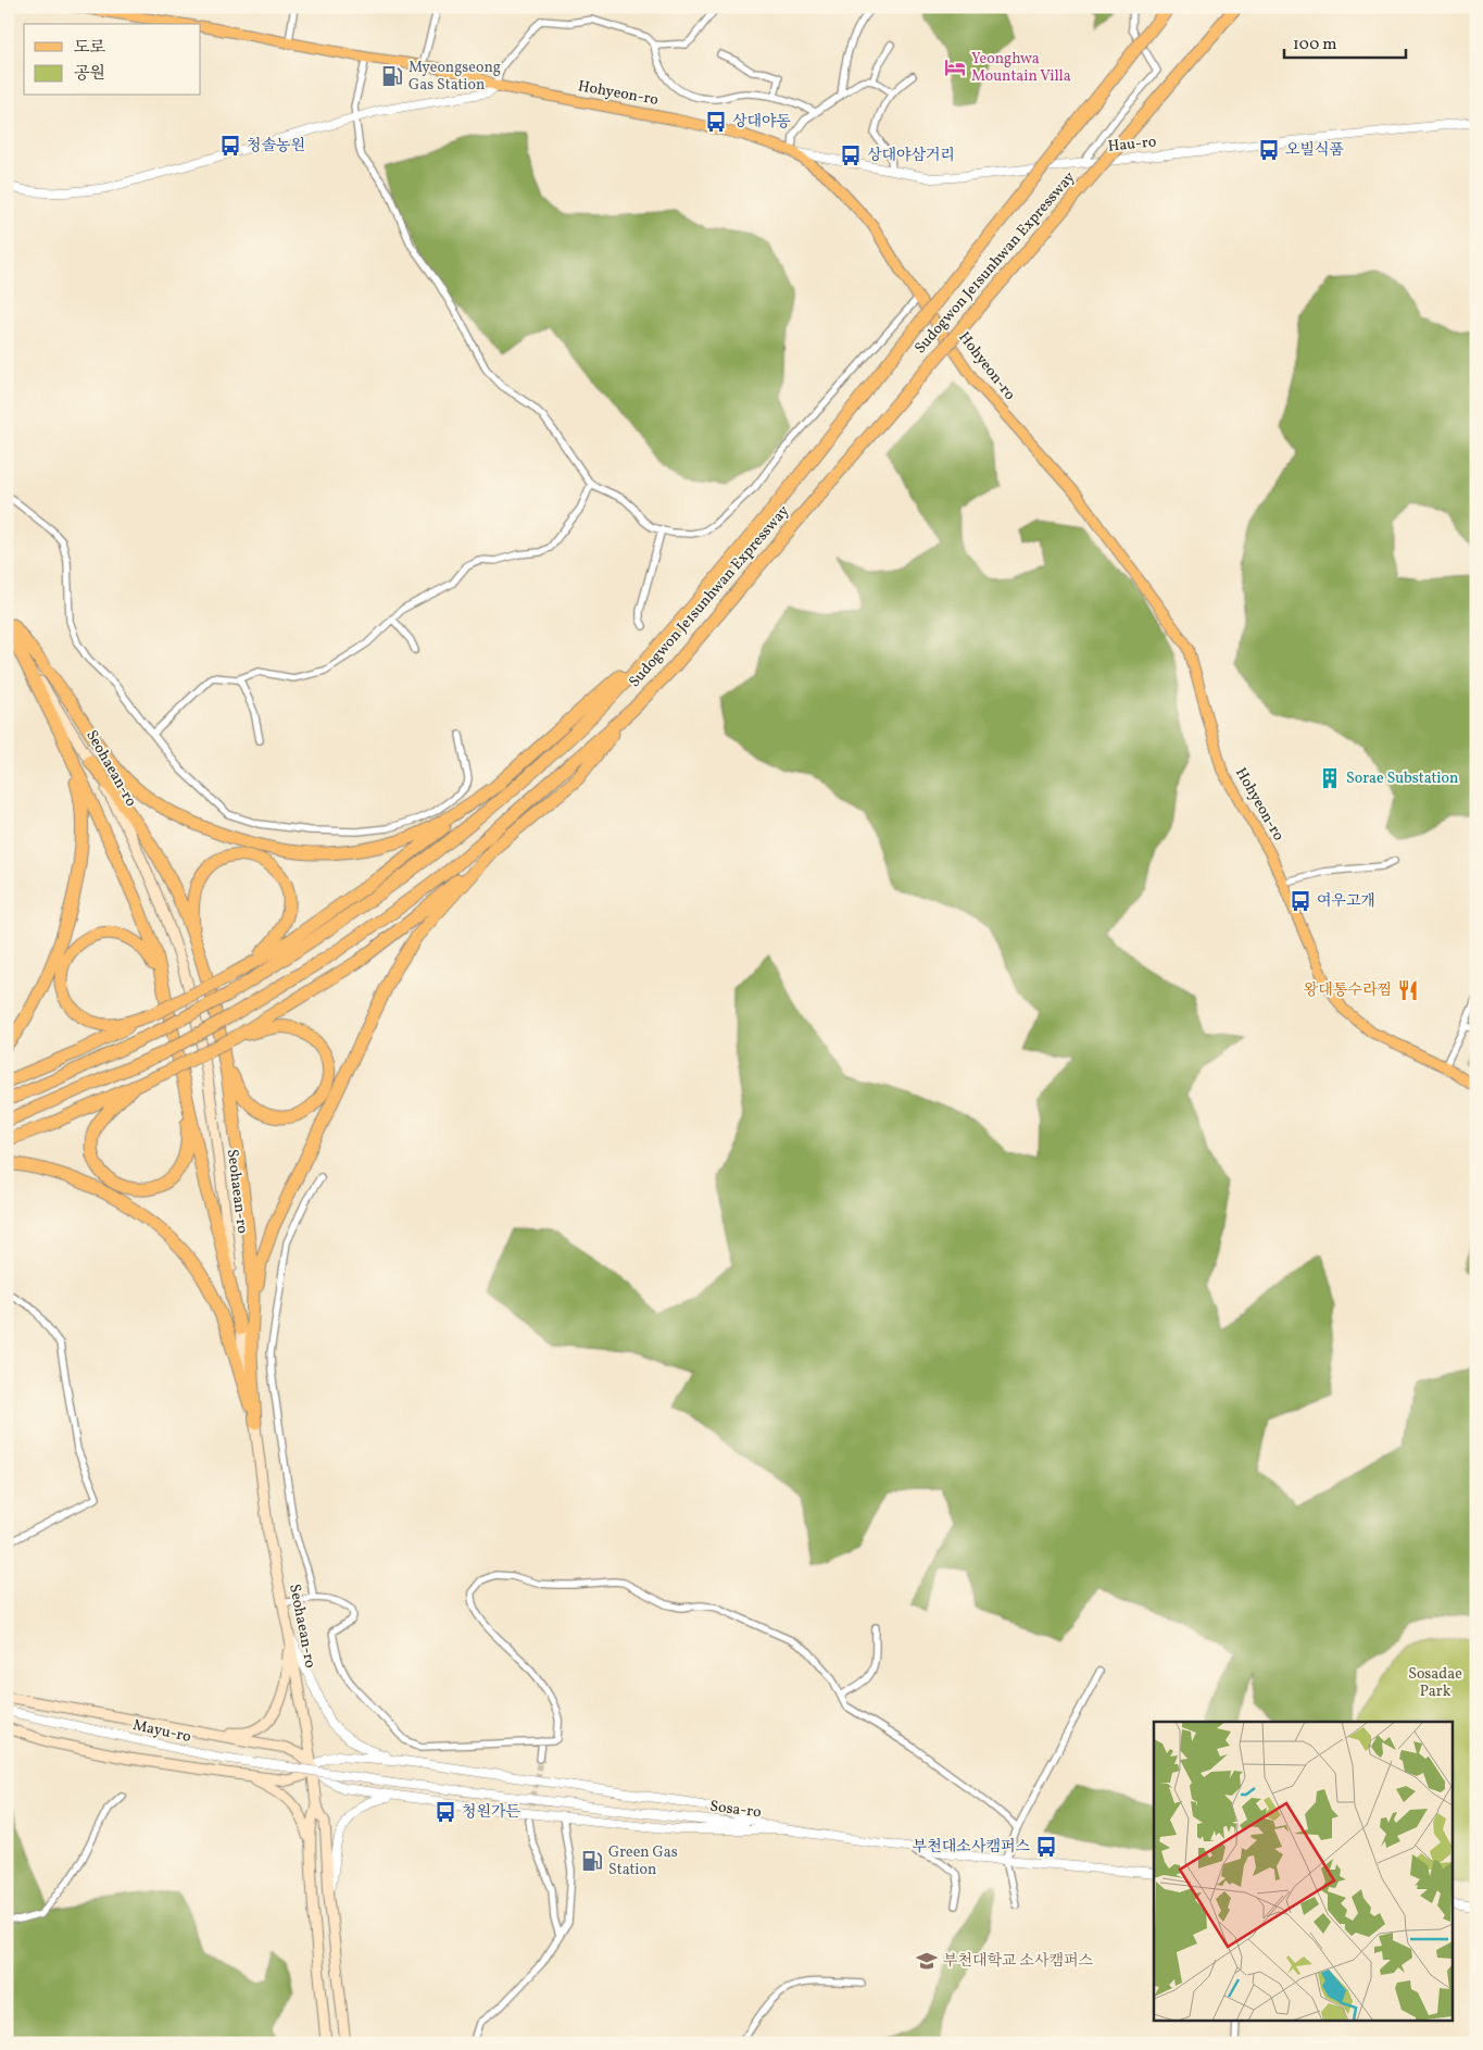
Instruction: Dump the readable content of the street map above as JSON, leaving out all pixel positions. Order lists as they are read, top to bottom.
{
  "streets": {
    "highway": ["Sudogwon Je1sunhwan Expressway"],
    "main road": ["Hohyeon-ro", "Seohaean-ro"],
    "street": ["Hau-ro", "Mayu-ro", "Sosa-ro"]
  },
  "crossings": [
    ["Hohyeon-ro", "Hau-ro"],
    ["Seohaean-ro", "Mayu-ro"],
    ["Seohaean-ro", "Sosa-ro"],
    ["Mayu-ro", "Sosa-ro"]
  ],
  "parks": ["Sosadae Park"],
  "places": {
    "hotel": ["Yeonghwa Mountain Villa"],
    "fuel station": ["Myeongseong Gas Station", "Green Gas Station"],
    "bus stop": [
      "상대야동",
      "청솔농원",
      "오빌식품",
      "상대야삼거리",
      "여우고개",
      "청원가든",
      "부천대소사캠퍼스"
    ],
    "building": ["Sorae Substation"],
    "restaurant": ["왕대통수라찜"],
    "school or university": ["부천대학교 소사캠퍼스"]
  },
  "legend": ["도로", "공원"],
  "scale_bar": "100 m"
}
